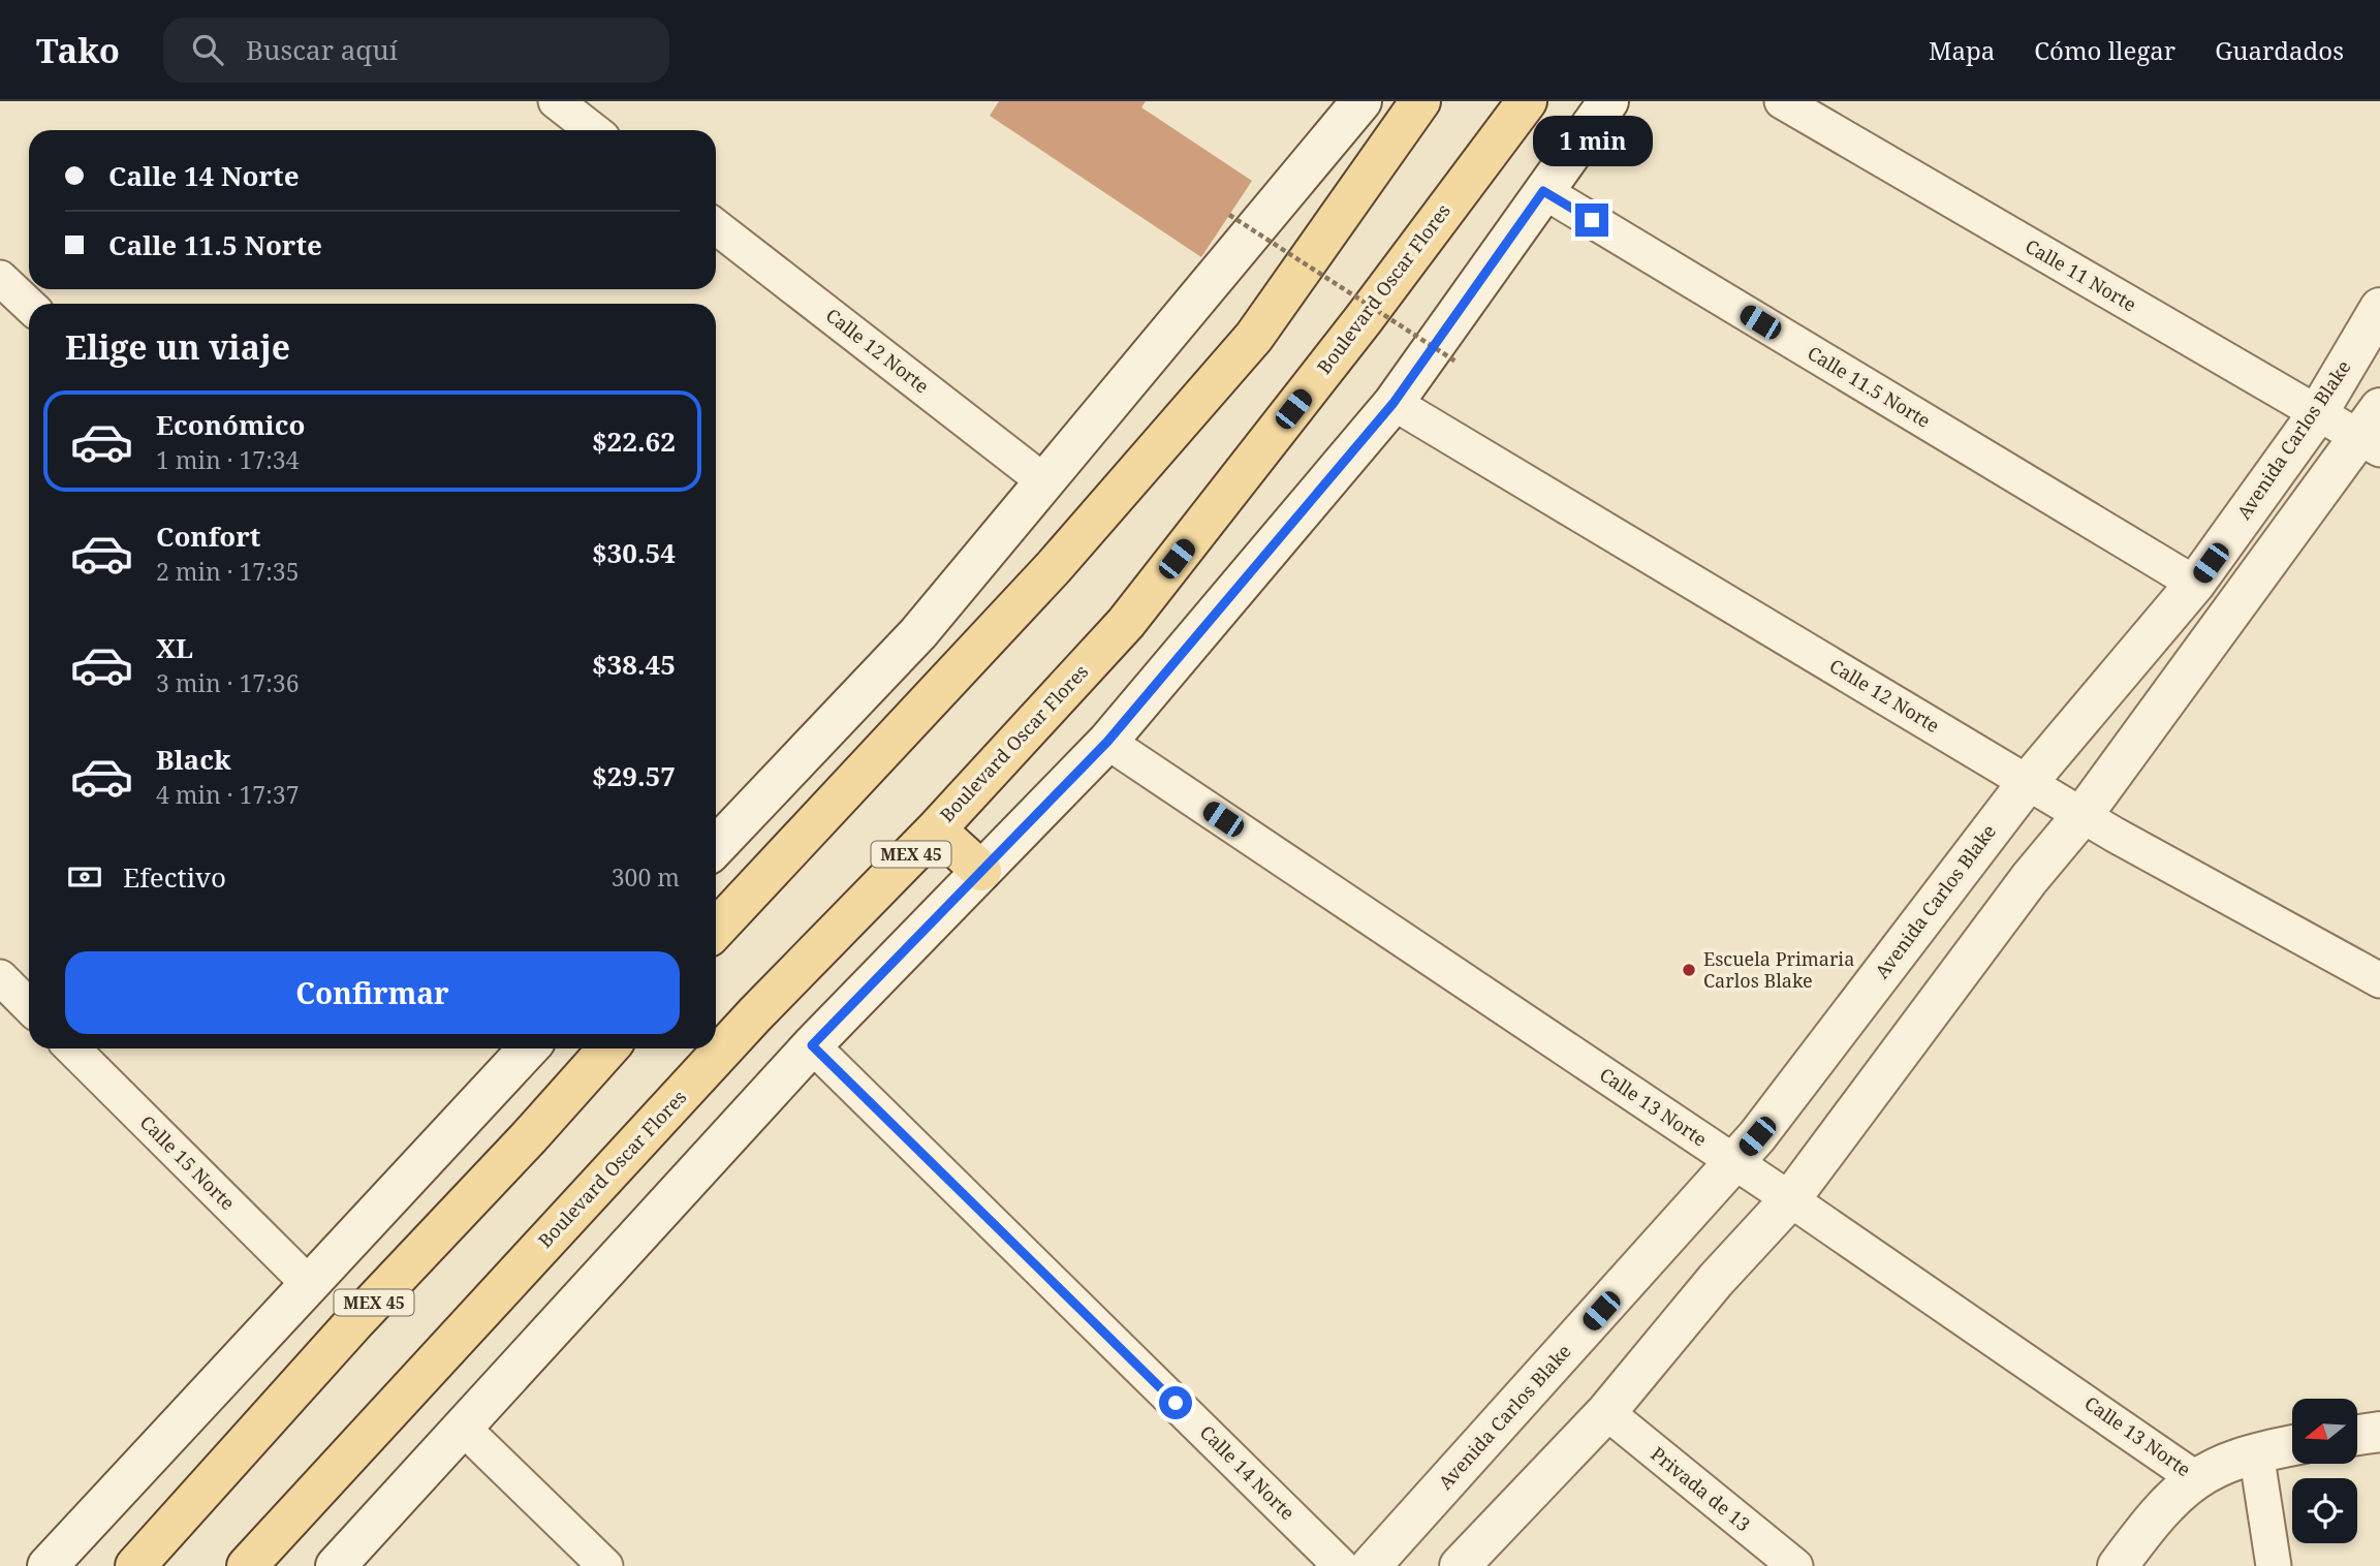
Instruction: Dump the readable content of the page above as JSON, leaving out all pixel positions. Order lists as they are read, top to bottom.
{
  "streets": {
    "main road": ["Boulevard Oscar Flores", "Avenida Carlos Blake", "MEX 45"],
    "street": [
      "Calle 11 Norte",
      "Calle 12 Norte",
      "Calle 11.5 Norte",
      "Calle 13 Norte",
      "Calle 15 Norte",
      "Calle 14 Norte",
      "Privada de 13"
    ]
  },
  "crossings": [
    ["Calle 11 Norte", "Avenida Carlos Blake"],
    ["Calle 12 Norte", "Avenida Carlos Blake"],
    ["Calle 11.5 Norte", "Avenida Carlos Blake"],
    ["Avenida Carlos Blake", "Calle 13 Norte"]
  ],
  "places": ["Escuela Primaria Carlos Blake"],
  "north": "left",
  "page": {
    "header": "Tako",
    "search": "Buscar aquí",
    "nav": ["Mapa", "Cómo llegar", "Guardados"],
    "bubble": "1 min",
    "banner": ["Calle 14 Norte", "Calle 11.5 Norte"],
    "heading": "Elige un viaje",
    "list": [
      {
        "name": "Económico",
        "note": "1 min · 17:34",
        "value": "$22.62"
      },
      {
        "name": "Confort",
        "note": "2 min · 17:35",
        "value": "$30.54"
      },
      {
        "name": "XL",
        "note": "3 min · 17:36",
        "value": "$38.45"
      },
      {
        "name": "Black",
        "note": "4 min · 17:37",
        "value": "$29.57"
      }
    ],
    "pay": ["Efectivo", "300 m"],
    "buttons": "Confirmar"
  }
}
